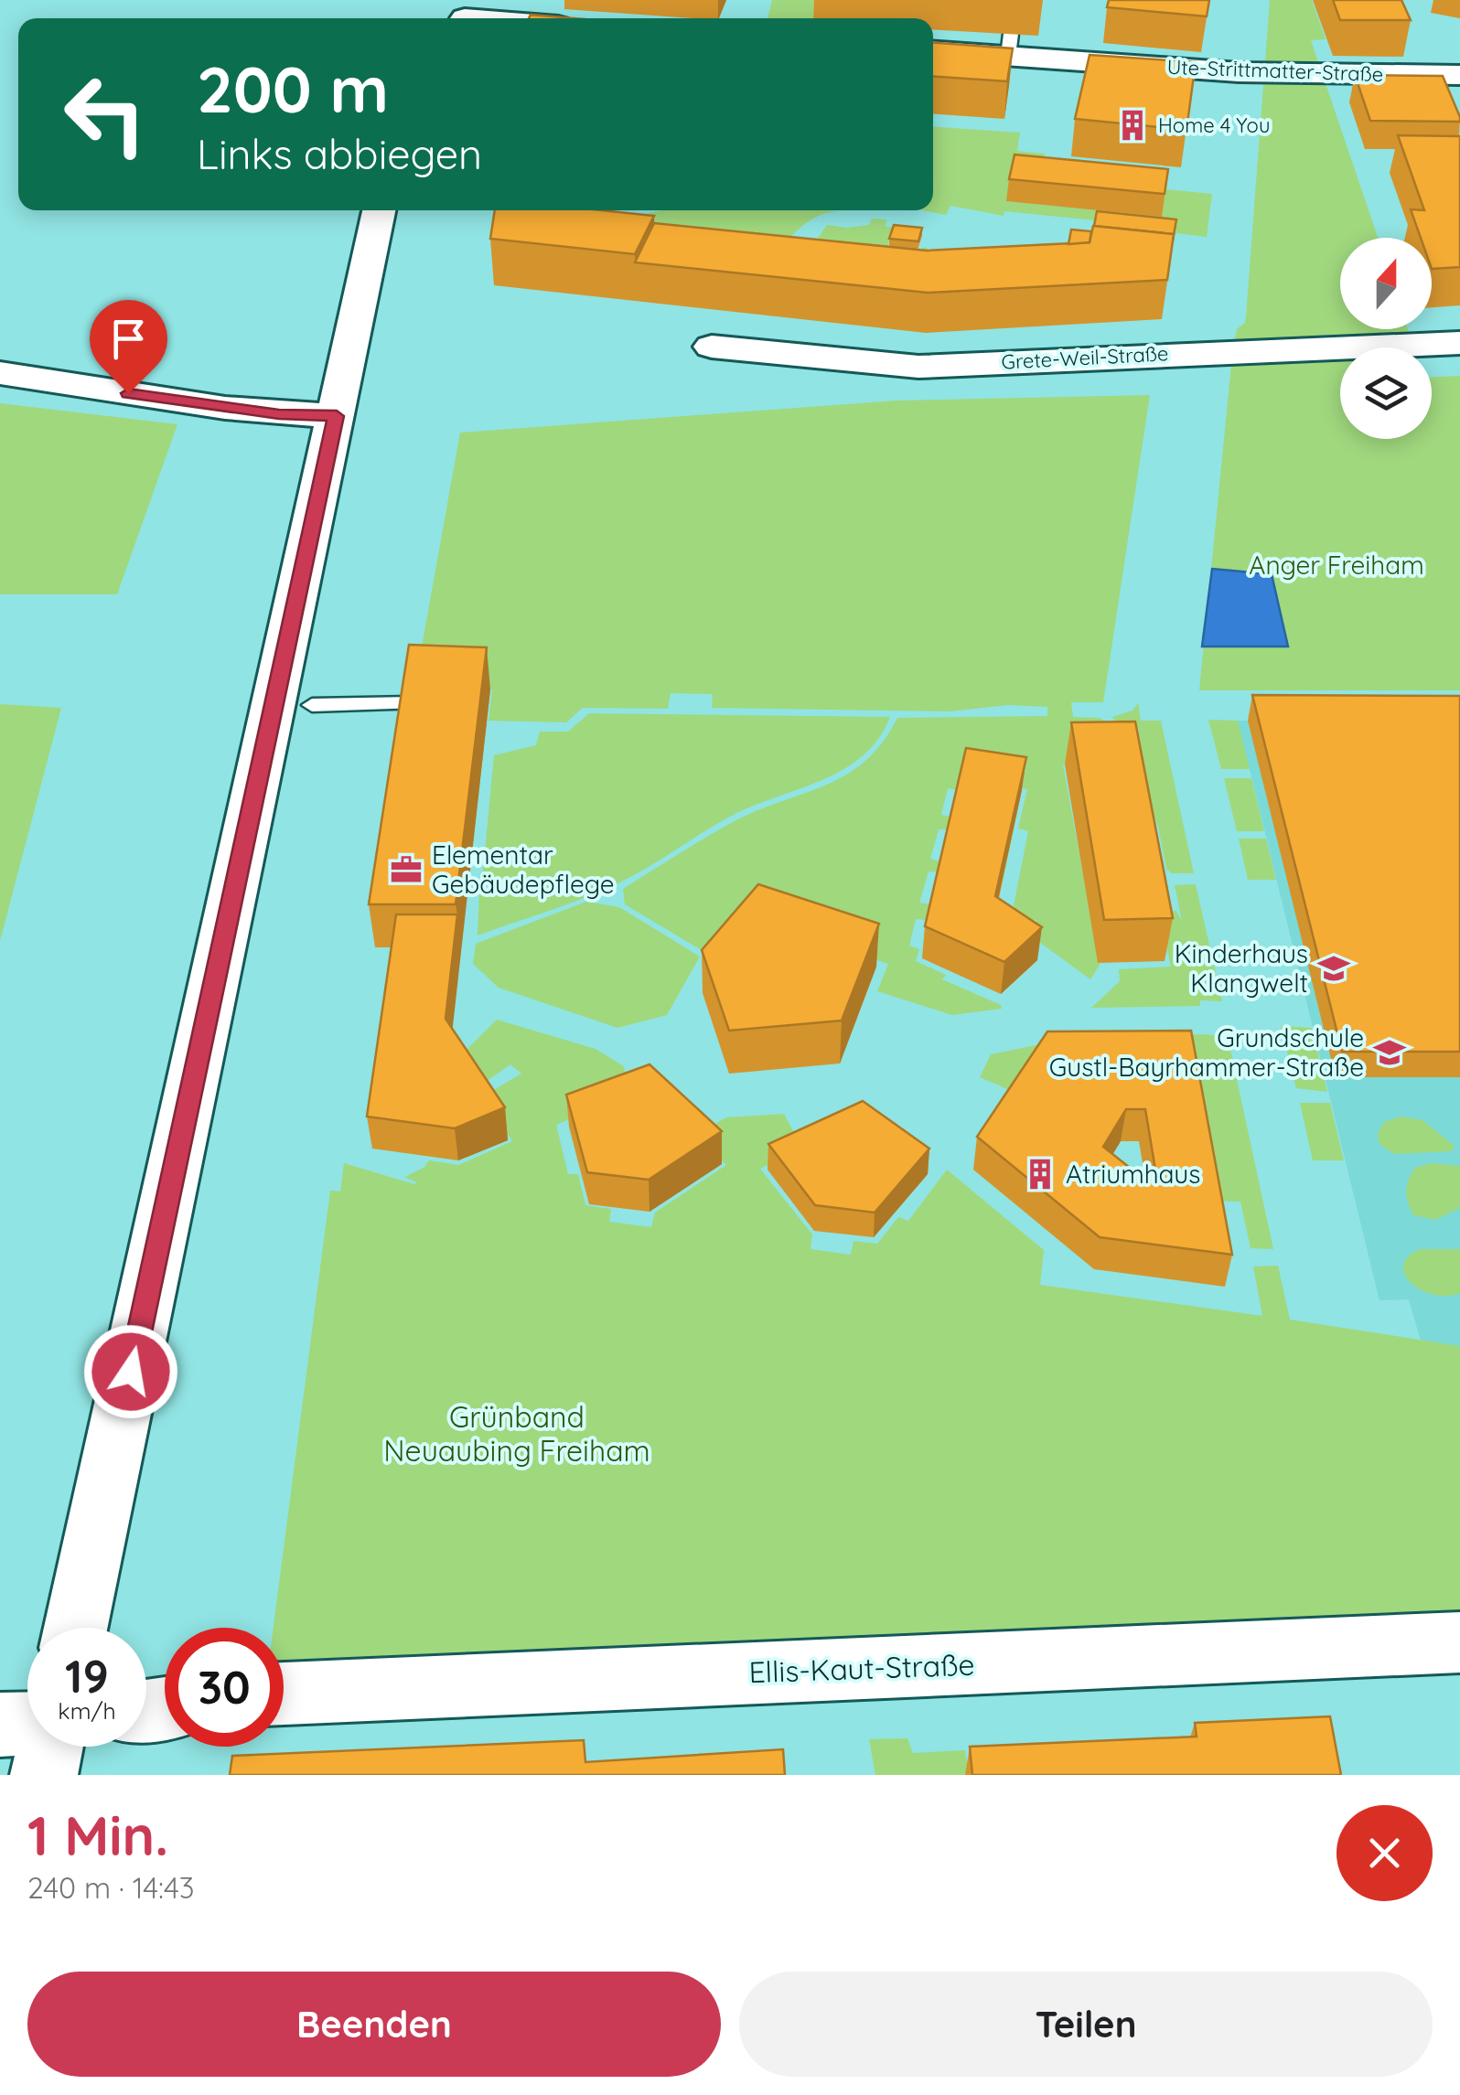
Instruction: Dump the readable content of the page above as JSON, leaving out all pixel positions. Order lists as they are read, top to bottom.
{
  "streets": {
    "street": ["Ute-Strittmatter-Straße", "Grete-Weil-Straße", "Ellis-Kaut-Straße"]
  },
  "parks": ["Anger Freiham", "Grünband Neuaubing Freiham"],
  "places": {
    "building": ["Home 4 You", "Atriumhaus"],
    "office": ["Elementar Gebäudepflege"],
    "school or university": ["Kinderhaus Klangwelt", "Grundschule Gustl-Bayrhammer-Straße"]
  },
  "north": "top",
  "page": {
    "turn": ["200 m", "Links abbiegen"],
    "speed": "19 km/h",
    "limit": "30",
    "heading": ["1 Min.", "240 m · 14:43"],
    "buttons": ["Beenden", "Teilen"]
  }
}
